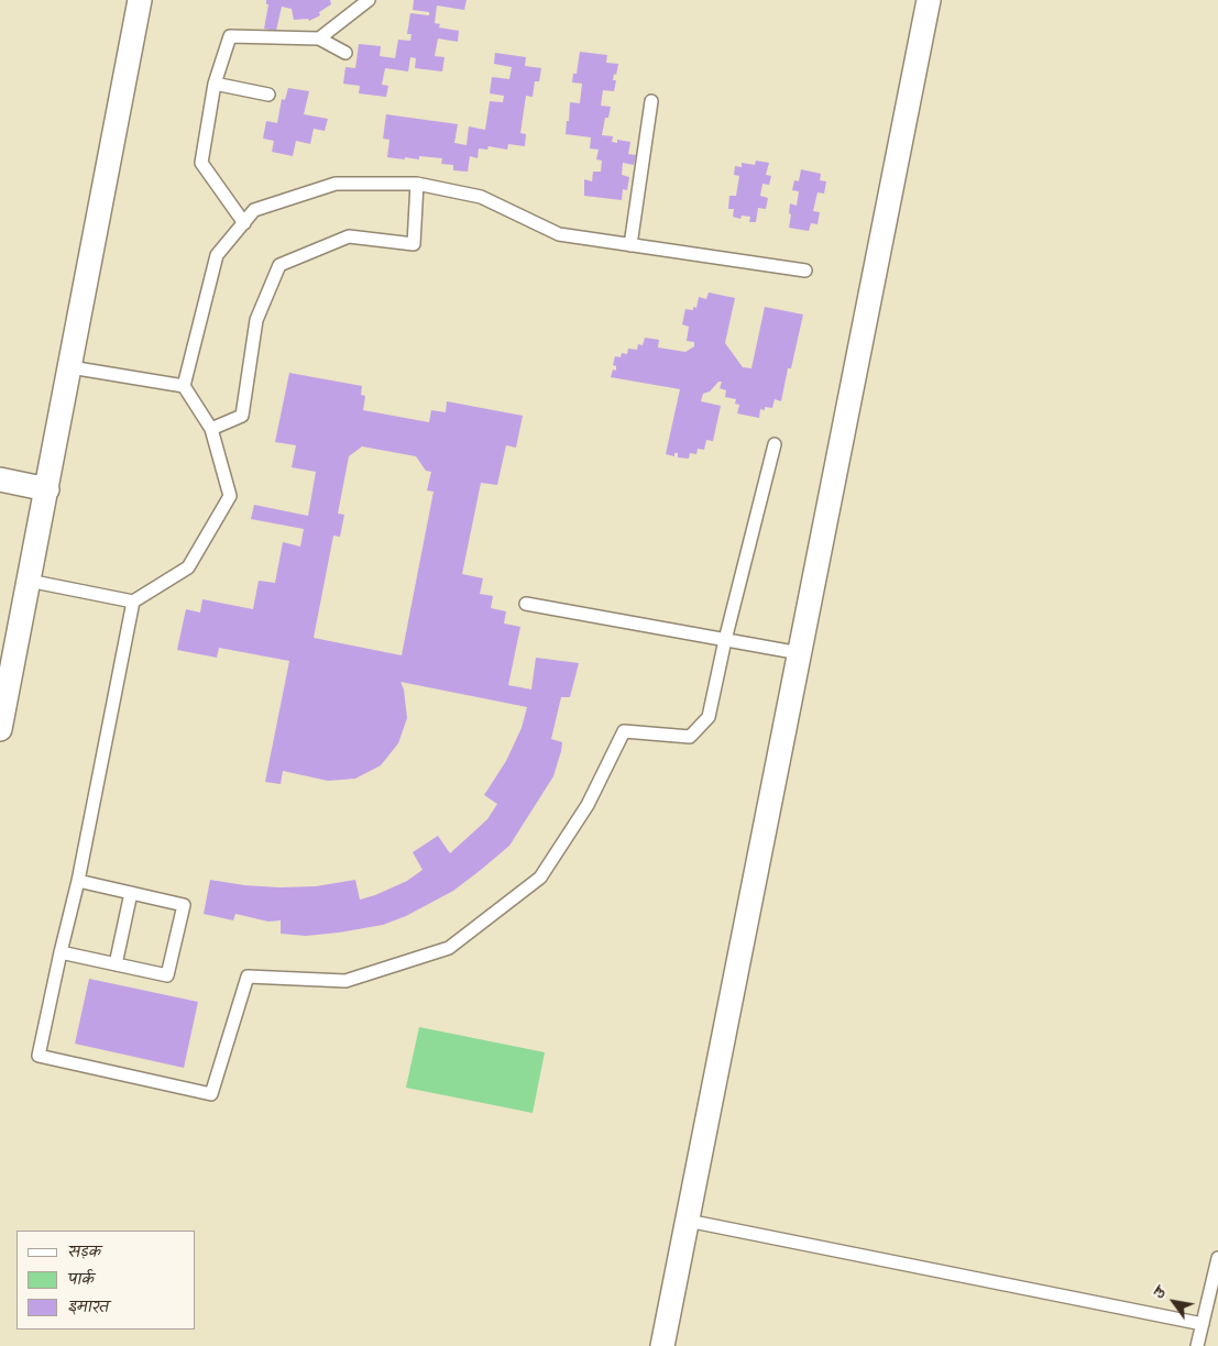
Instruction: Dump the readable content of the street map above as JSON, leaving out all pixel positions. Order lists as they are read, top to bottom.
{
  "legend": ["सड़क", "पार्क", "इमारत"],
  "north": "top left"
}
